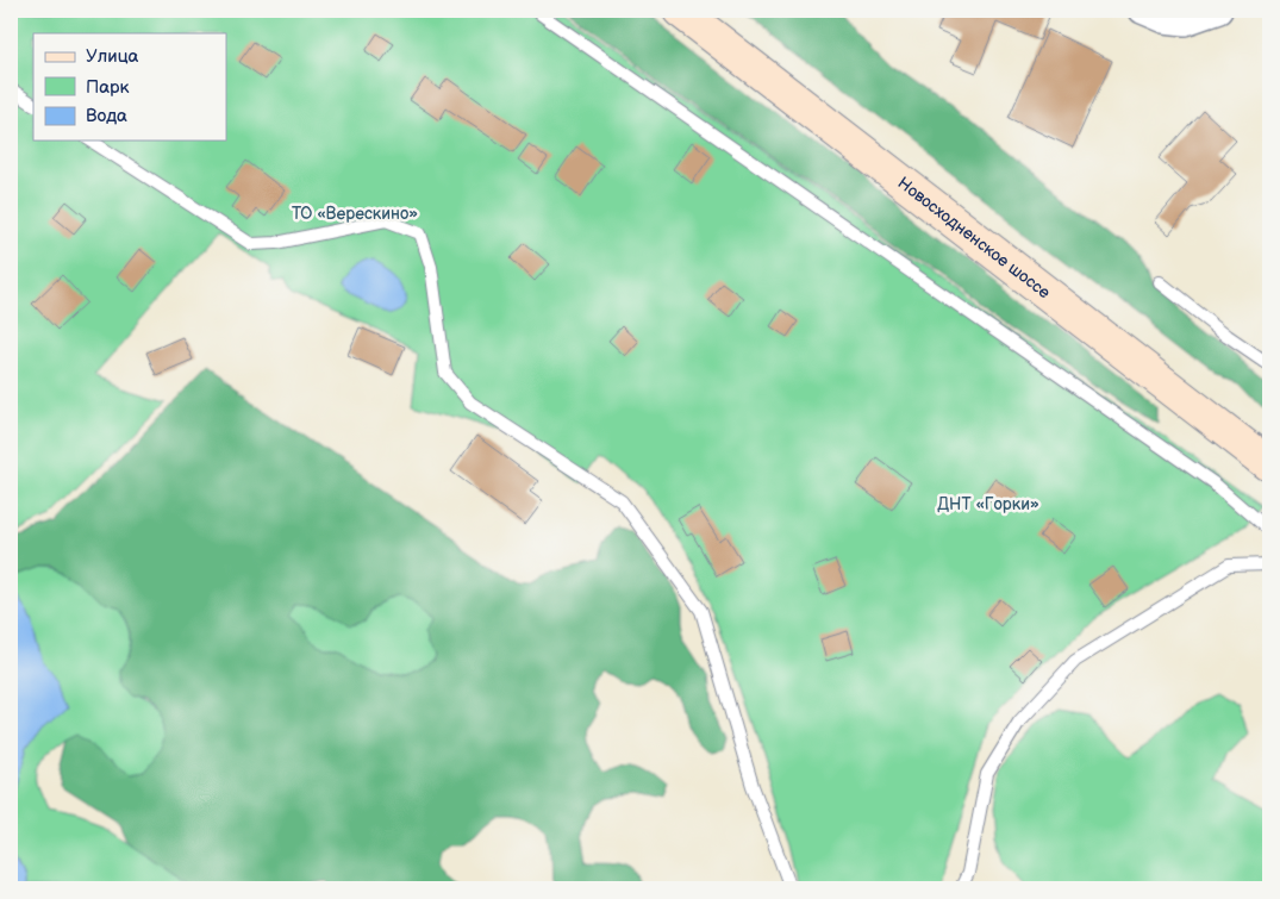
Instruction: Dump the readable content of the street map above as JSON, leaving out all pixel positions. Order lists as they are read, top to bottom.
{
  "streets": {
    "main road": ["Новосходненское шоссе"]
  },
  "parks": ["ТО «Верескино»", "ДНТ «Горки»"],
  "legend": ["Улица", "Парк", "Вода"]
}
